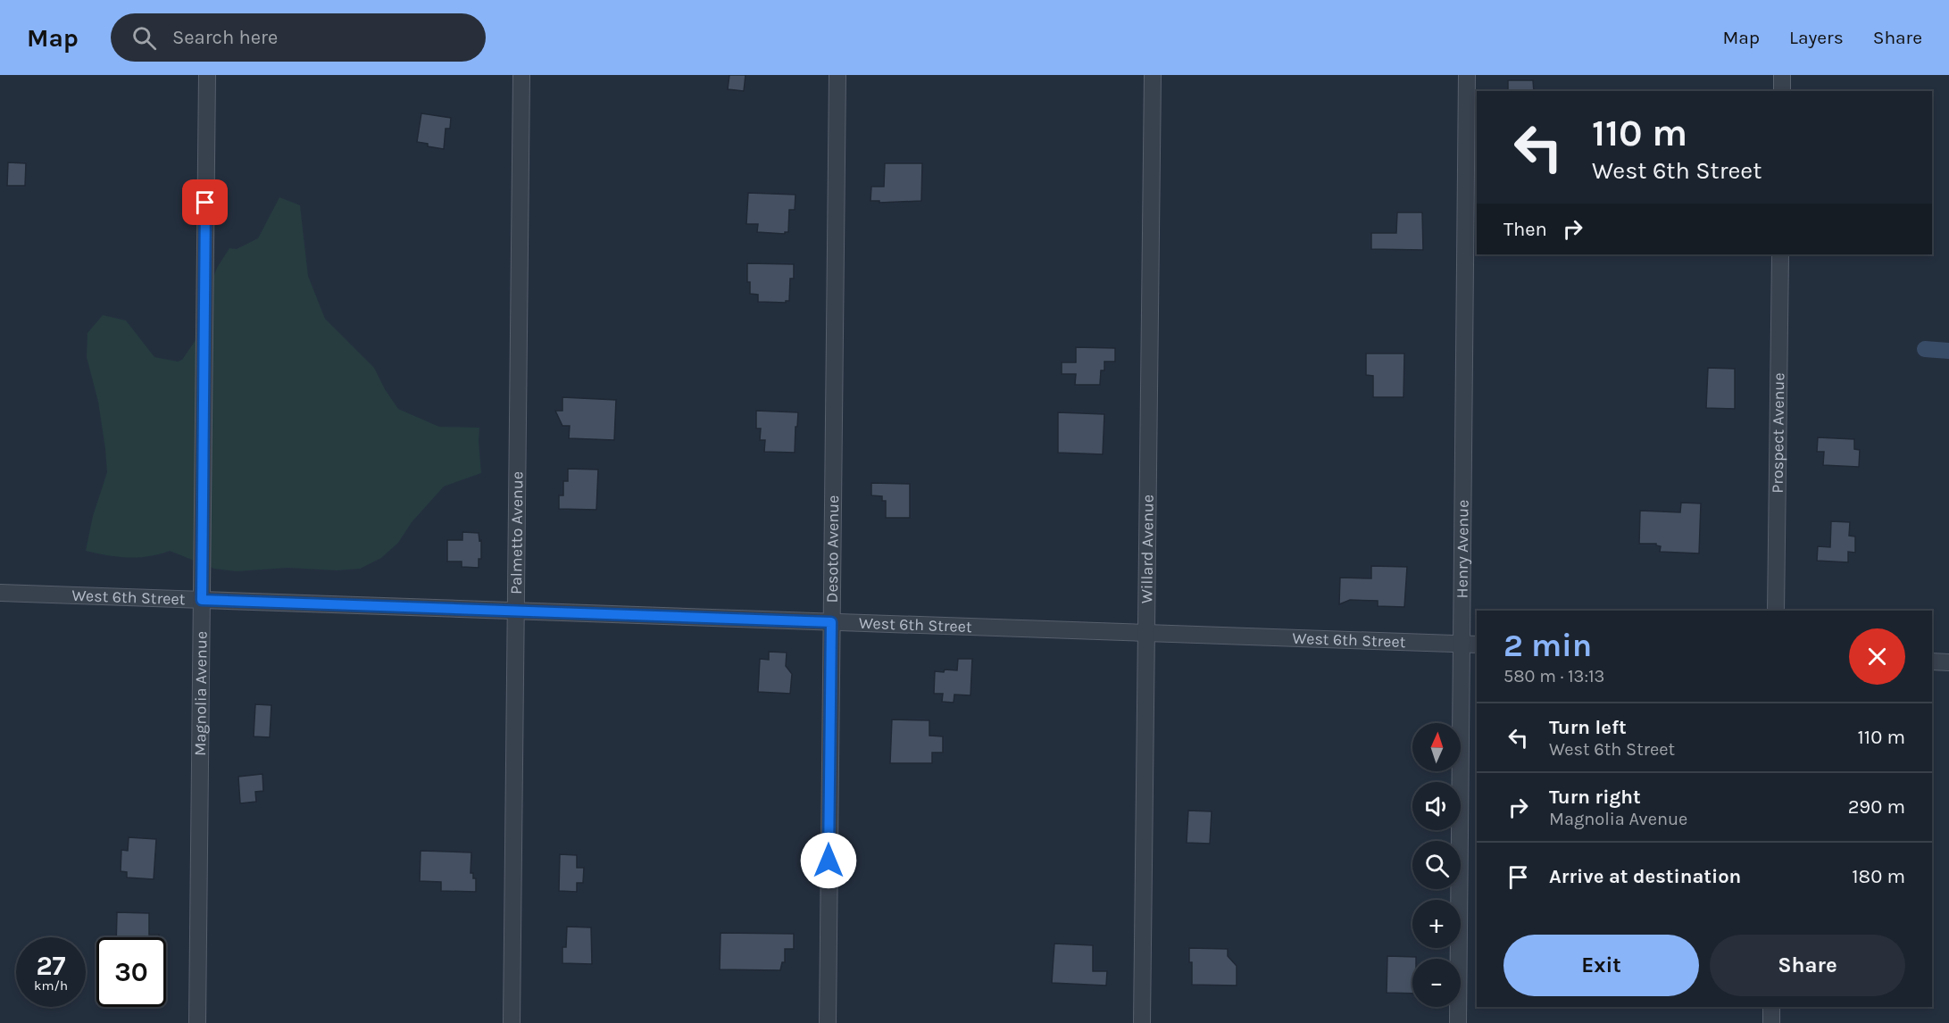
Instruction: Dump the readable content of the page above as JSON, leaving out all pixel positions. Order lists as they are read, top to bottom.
{
  "streets": {
    "street": [
      "Prospect Avenue",
      "Palmetto Avenue",
      "Desoto Avenue",
      "Willard Avenue",
      "Henry Avenue",
      "West 6th Street",
      "Magnolia Avenue"
    ]
  },
  "crossings": [
    ["Palmetto Avenue", "West 6th Street"],
    ["Desoto Avenue", "West 6th Street"],
    ["Willard Avenue", "West 6th Street"],
    ["Henry Avenue", "West 6th Street"],
    ["West 6th Street", "Magnolia Avenue"]
  ],
  "north": "top",
  "page": {
    "header": "Map",
    "search": "Search here",
    "nav": ["Map", "Layers", "Share"],
    "turn": ["110 m", "West 6th Street"],
    "then": "Then",
    "heading": ["2 min", "580 m · 13:13"],
    "list": [
      {
        "name": "Turn left",
        "note": "West 6th Street",
        "value": "110 m"
      },
      {
        "name": "Turn right",
        "note": "Magnolia Avenue",
        "value": "290 m"
      },
      {
        "name": "Arrive at destination",
        "value": "180 m"
      }
    ],
    "map_buttons": ["+", "−"],
    "buttons": ["Exit", "Share"],
    "speed": "27 km/h",
    "limit": "30"
  }
}
